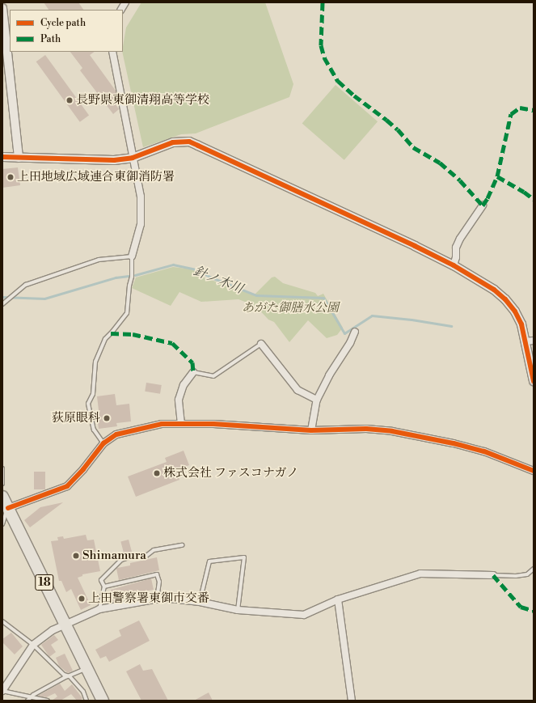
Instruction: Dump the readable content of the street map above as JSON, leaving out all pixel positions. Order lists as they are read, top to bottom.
{
  "streets": {
    "highway": ["18"]
  },
  "water": ["針ノ木川"],
  "parks": ["あがた御膳水公園"],
  "places": [
    "長野県東御清翔高等学校",
    "上田地域広域連合東御消防署",
    "荻原眼科",
    "株式会社 ファスコナガノ",
    "Shimamura",
    "上田警察署東御市交番"
  ],
  "legend": ["Cycle path", "Path"]
}
